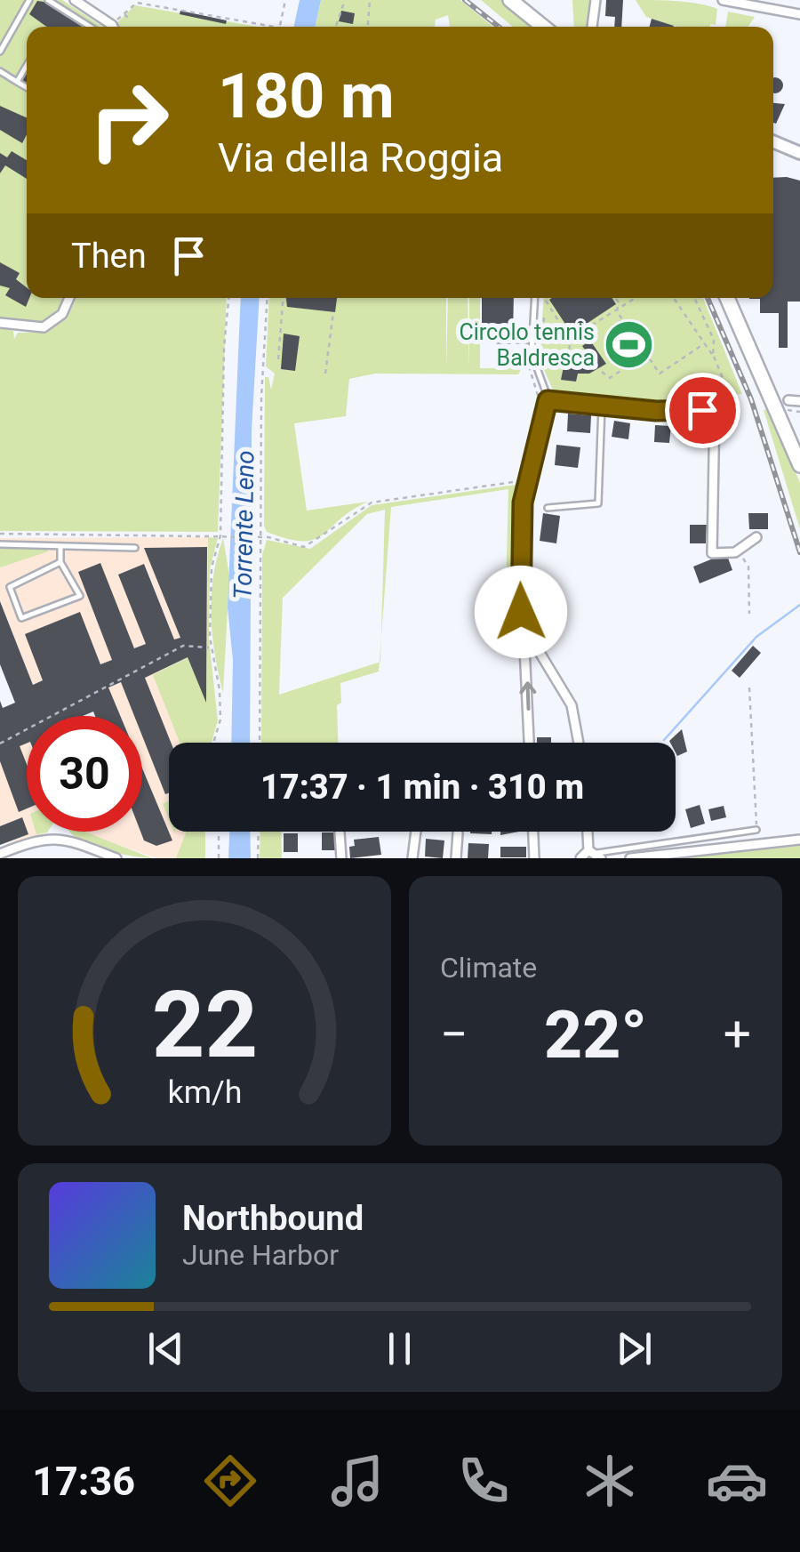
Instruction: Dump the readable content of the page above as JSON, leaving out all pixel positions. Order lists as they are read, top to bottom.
{
  "water": ["Torrente Leno"],
  "places": {
    "sports": ["Circolo tennis Baldresca"]
  },
  "page": {
    "turn": ["180 m", "Via della Roggia"],
    "then": "Then",
    "limit": "30",
    "trip": "17:37 · 1 min · 310 m",
    "tile": "Climate",
    "heat": ["−", "22°", "+"],
    "song": ["Northbound", "June Harbor"],
    "tabs": "17:36",
    "gauge": ["22", "km/h"]
  }
}
